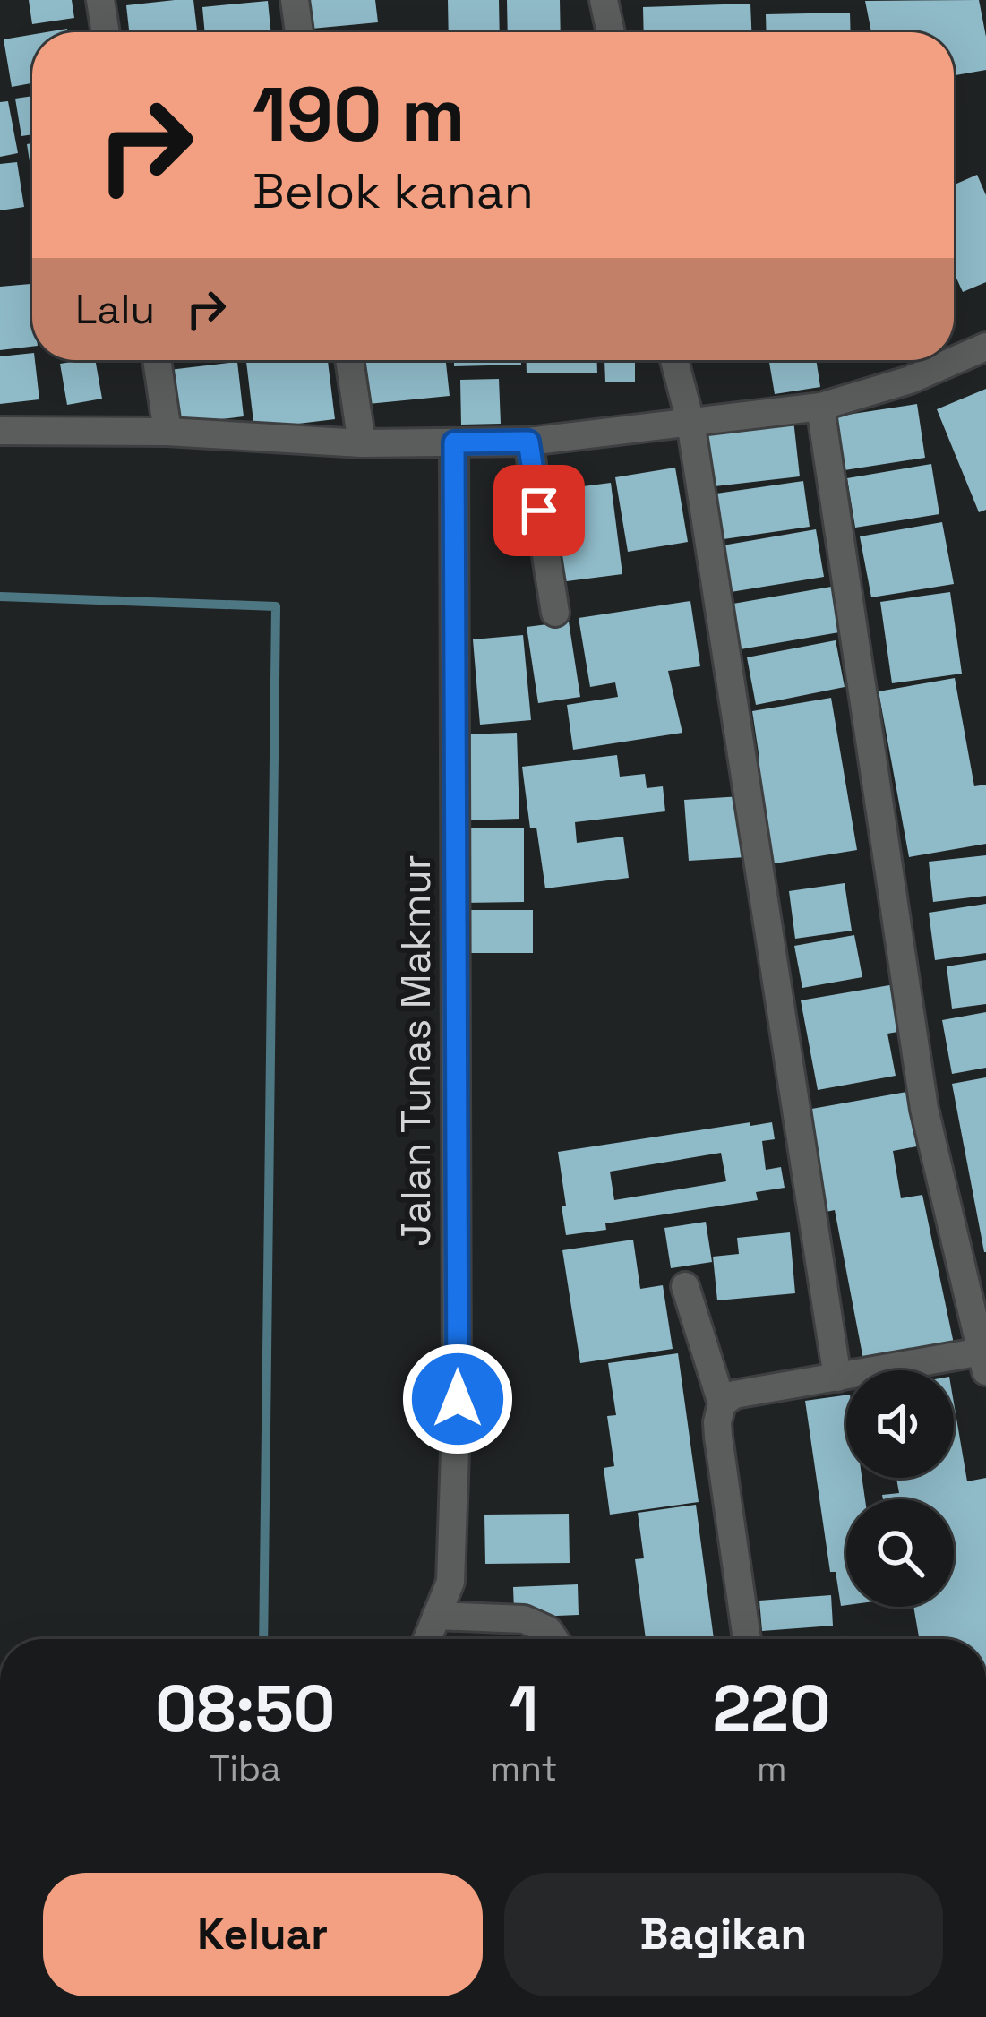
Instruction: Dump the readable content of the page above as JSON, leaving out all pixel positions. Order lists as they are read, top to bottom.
{
  "streets": {
    "street": ["Jalan Tunas Makmur"]
  },
  "page": {
    "turn": ["190 m", "Belok kanan"],
    "then": "Lalu",
    "eta": [
      "08:50",
      "Tiba",
      "1",
      "mnt",
      "220",
      "m"
    ],
    "buttons": ["Keluar", "Bagikan"]
  }
}
